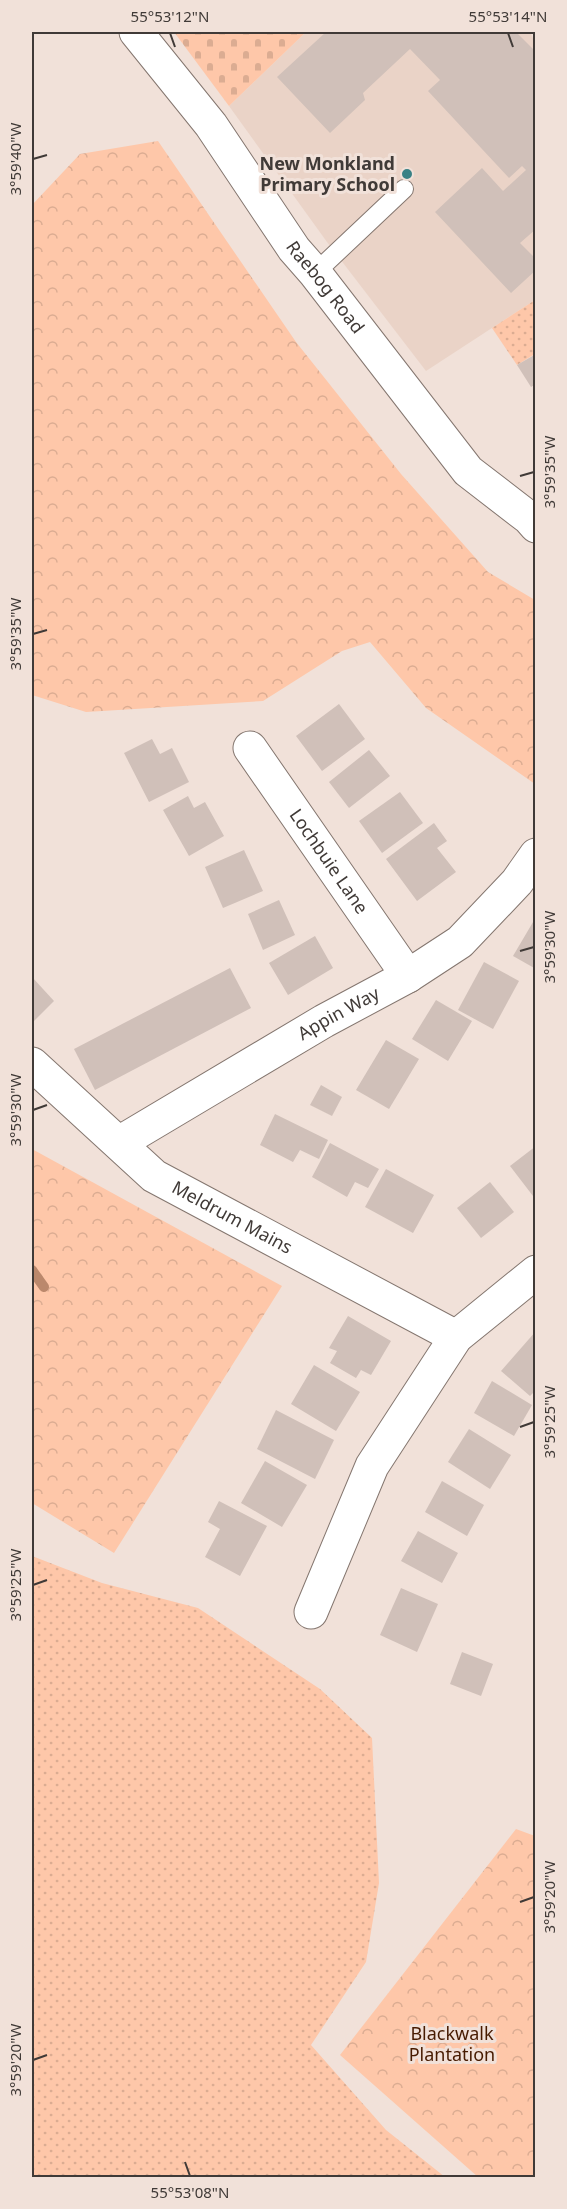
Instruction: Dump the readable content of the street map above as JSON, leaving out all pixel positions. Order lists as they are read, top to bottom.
{
  "streets": {
    "street": [
      "Raebog Road",
      "Lochbuie Lane",
      "Appin Way",
      "Meldrum Mains"
    ]
  },
  "crossings": [
    ["Lochbuie Lane", "Appin Way"],
    ["Appin Way", "Meldrum Mains"]
  ],
  "parks": ["Blackwalk Plantation"],
  "places": ["New Monkland Primary School"],
  "coordinates": [
    "55°53'12\"N",
    "55°53'14\"N",
    "3°59'40\"W",
    "3°59'35\"W",
    "3°59'30\"W",
    "3°59'25\"W",
    "3°59'20\"W",
    "55°53'08\"N"
  ]
}
